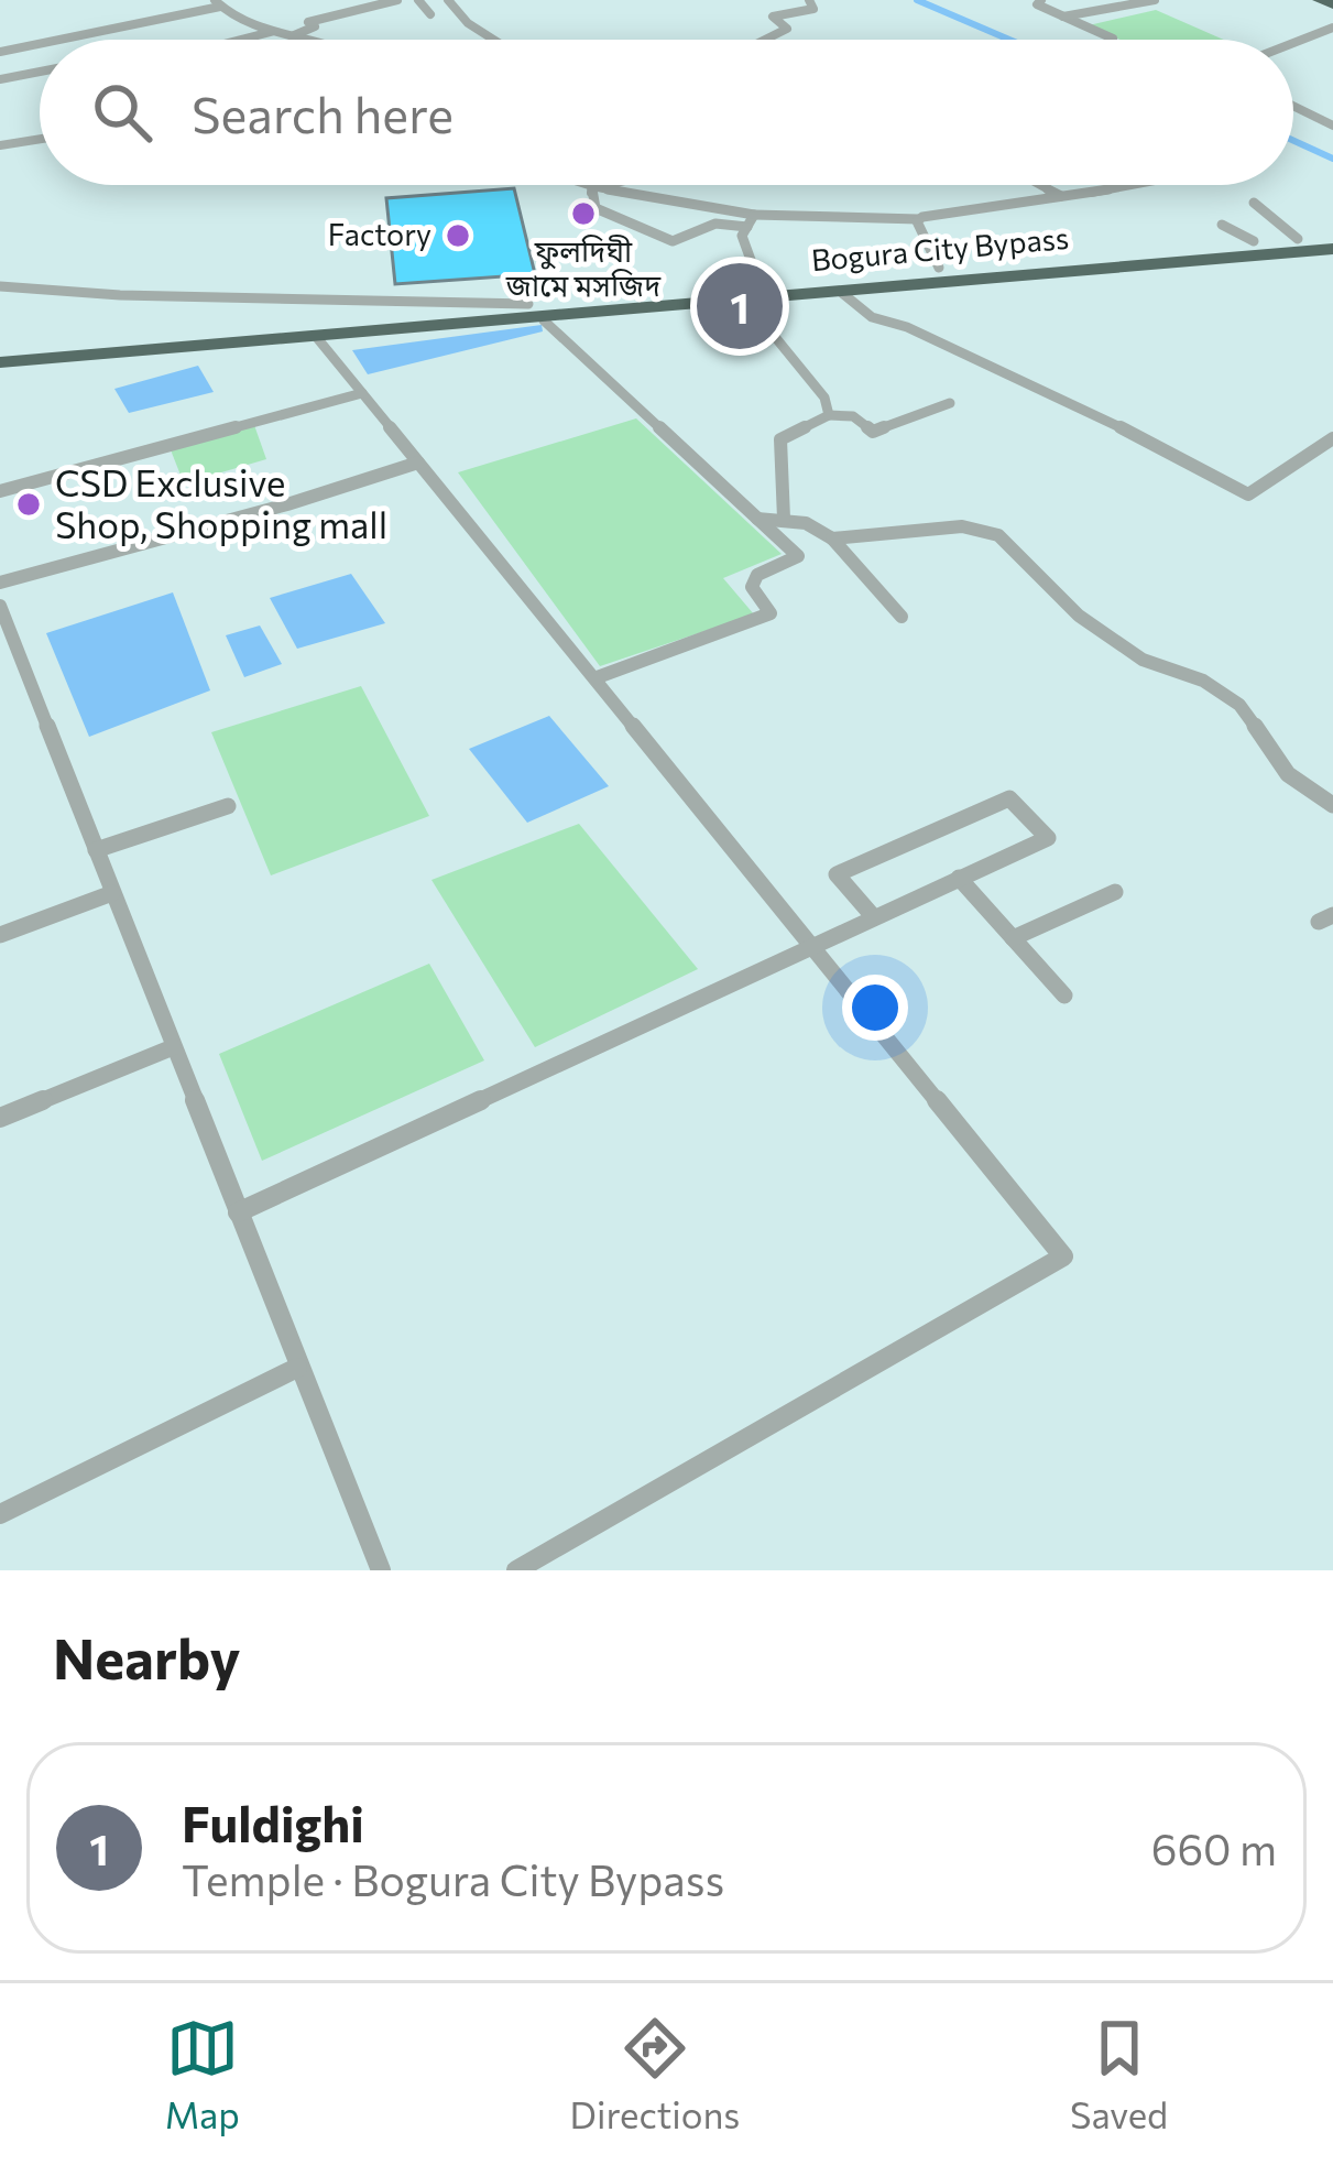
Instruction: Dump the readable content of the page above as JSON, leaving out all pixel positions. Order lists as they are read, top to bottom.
{
  "streets": {
    "highway": ["Bogura City Bypass"]
  },
  "places": ["ফুলদিঘী জামে মসজিদ", "Factory", "CSD Exclusive Shop, Shopping mall"],
  "page": {
    "search": "Search here",
    "pins": "1",
    "heading": "Nearby",
    "list": [
      {
        "mark": "1",
        "name": "Fuldighi",
        "note": "Temple · Bogura City Bypass",
        "value": "660 m"
      }
    ],
    "nav": ["Map", "Directions", "Saved"]
  }
}
